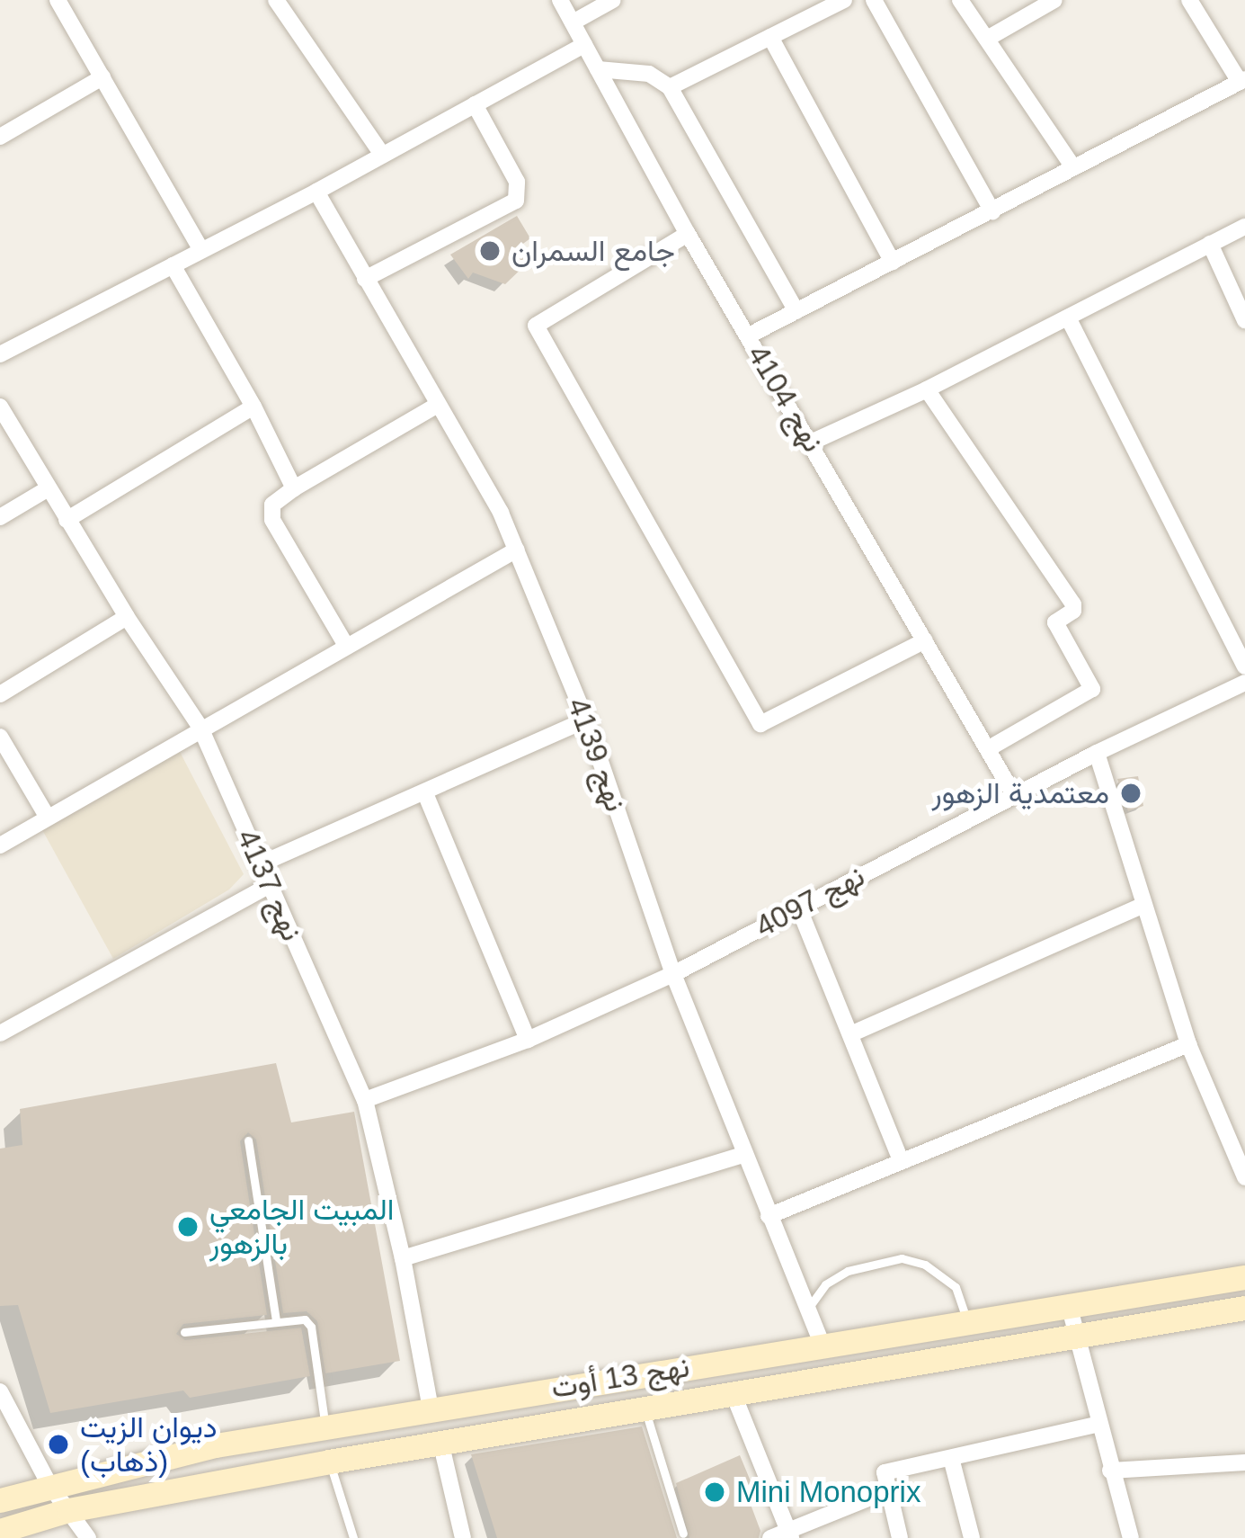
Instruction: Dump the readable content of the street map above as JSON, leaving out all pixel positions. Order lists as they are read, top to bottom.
{
  "streets": {
    "main road": ["نهج 13 أوت"],
    "street": [
      "نهج 4104",
      "نهج 4139",
      "نهج 4137",
      "نهج 4097"
    ]
  },
  "crossings": [
    ["نهج 4104", "نهج 4097"],
    ["نهج 4139", "نهج 4097"],
    ["نهج 4139", "نهج 13 أوت"],
    ["نهج 4137", "نهج 4097"],
    ["نهج 4137", "نهج 13 أوت"]
  ],
  "places": [
    "جامع السمران",
    "معتمدية الزهور",
    "المبيت الجامعي بالزهور",
    "ديوان الزيت (ذهاب)",
    "Mini Monoprix"
  ]
}
